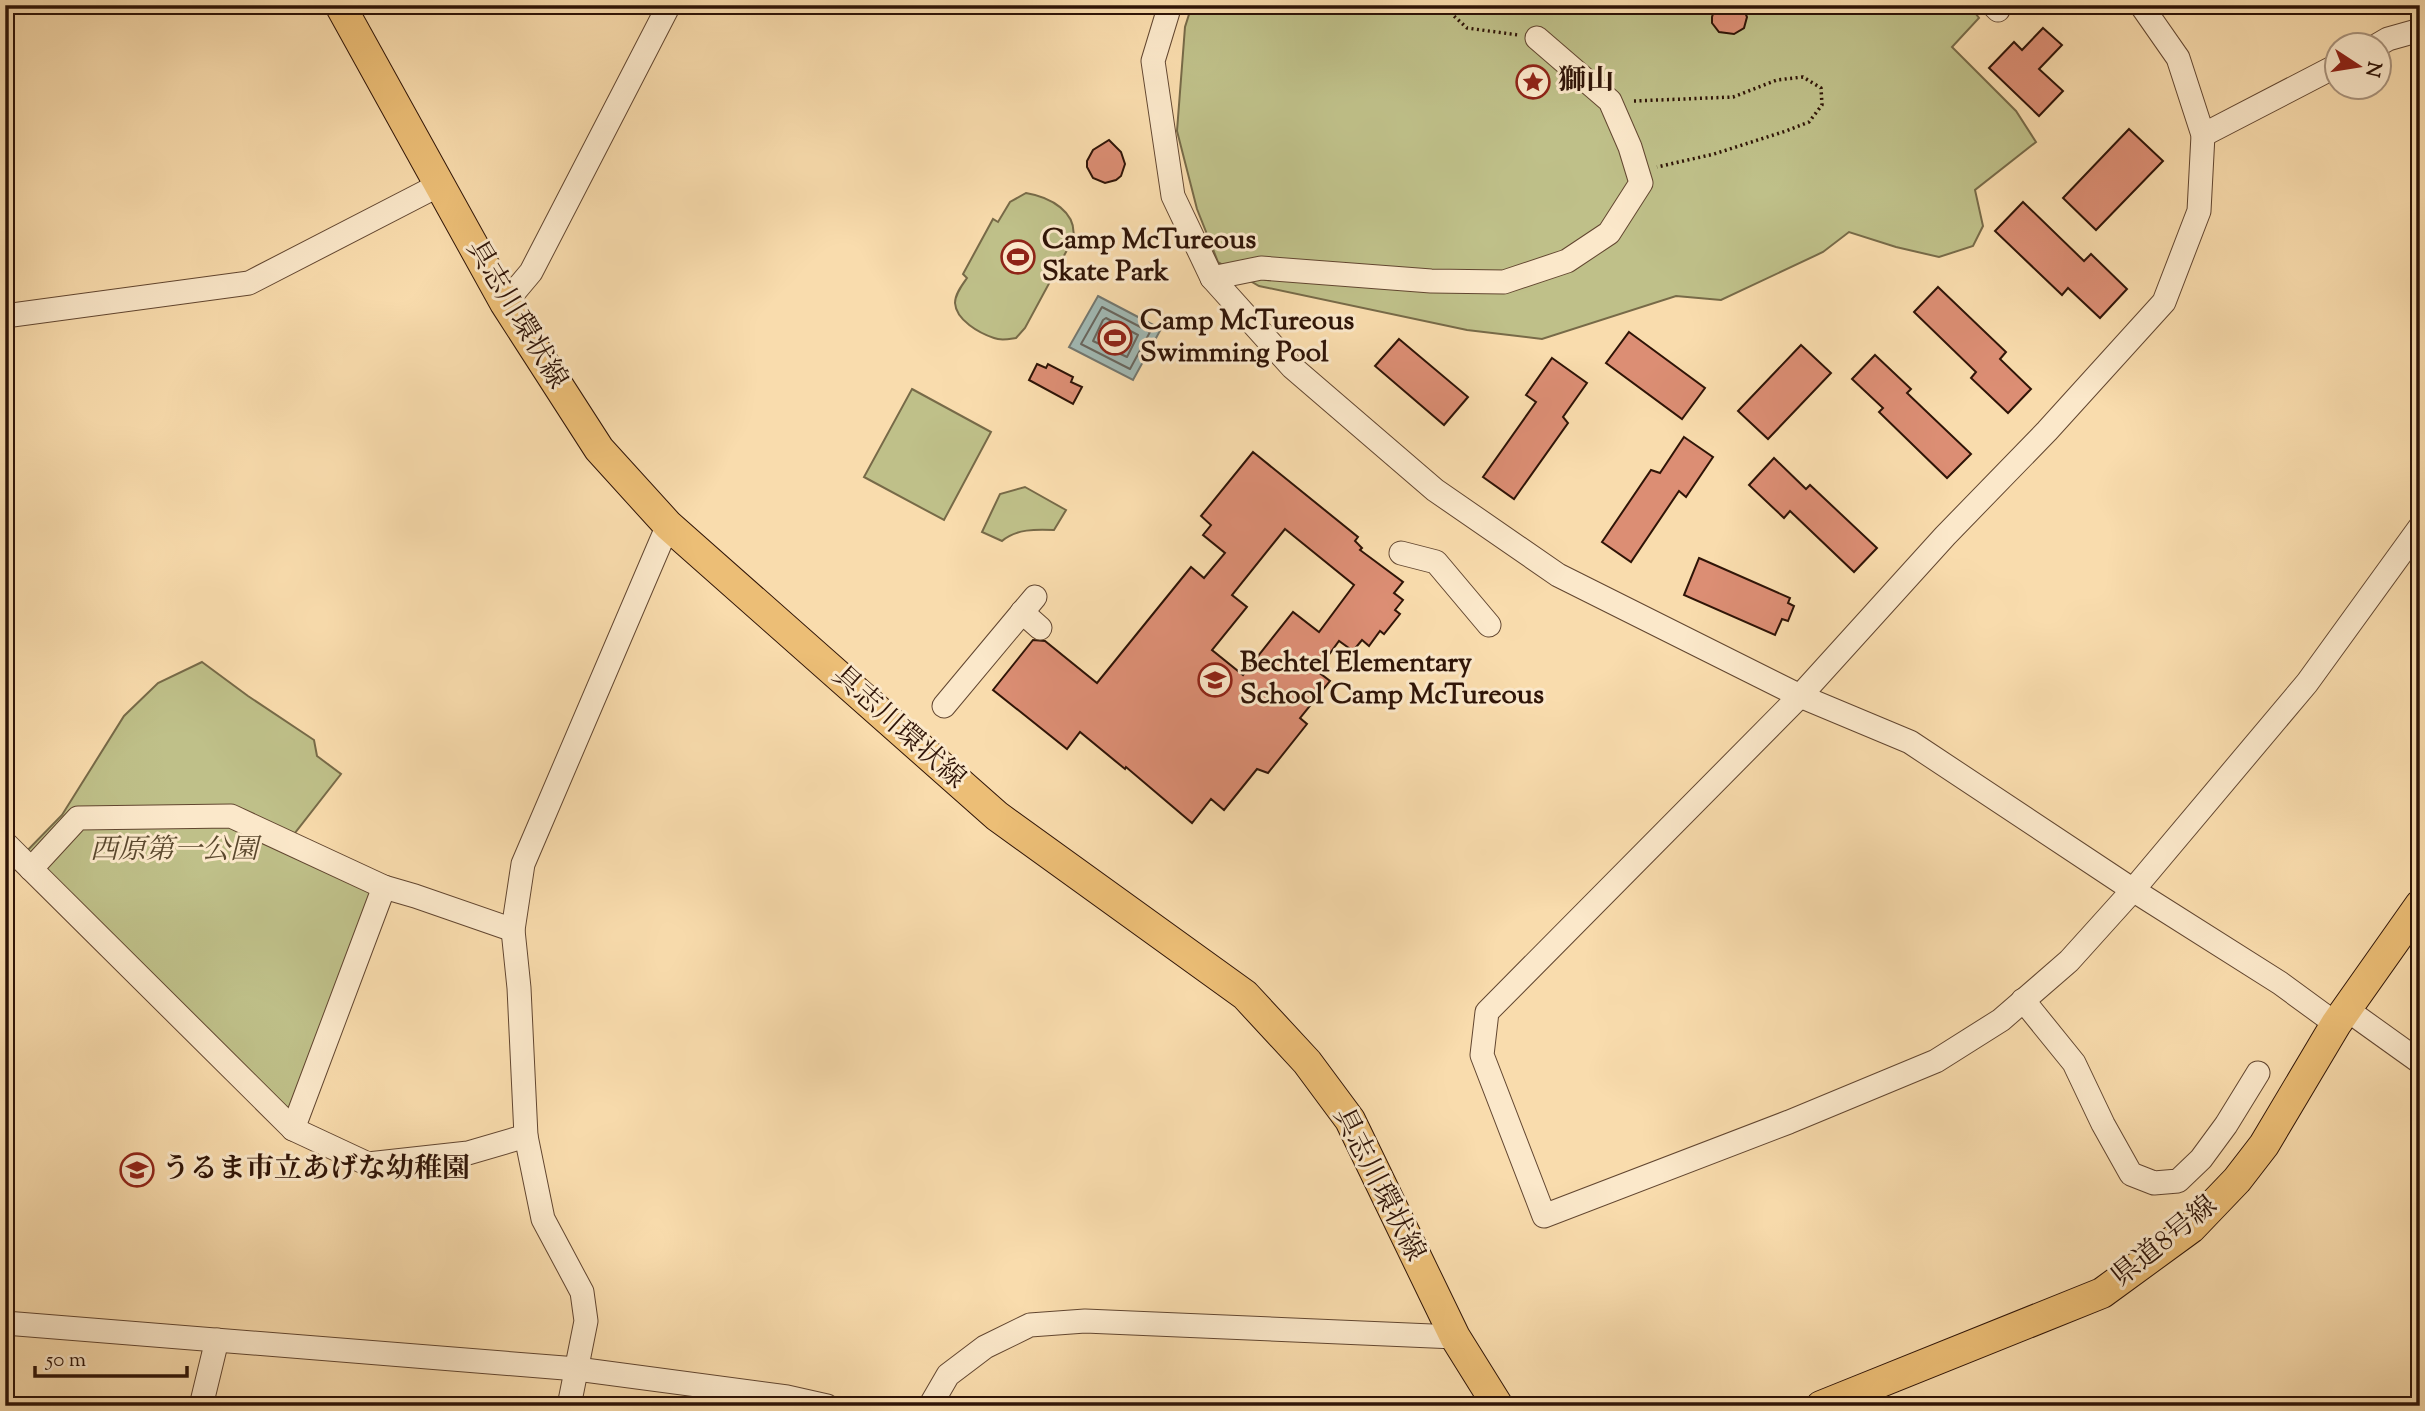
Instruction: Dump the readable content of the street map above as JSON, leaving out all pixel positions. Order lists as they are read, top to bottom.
{
  "streets": {
    "main road": ["具志川環状線", "県道8号線"]
  },
  "parks": ["西原第一公園"],
  "places": {
    "place": ["獅山"],
    "sports": ["Camp McTureous Skate Park", "Camp McTureous Swimming Pool"],
    "school or university": ["Bechtel Elementary School Camp McTureous", "うるま市立あげな幼稚園"]
  },
  "scale_bar": "50 m",
  "north": "right"
}
